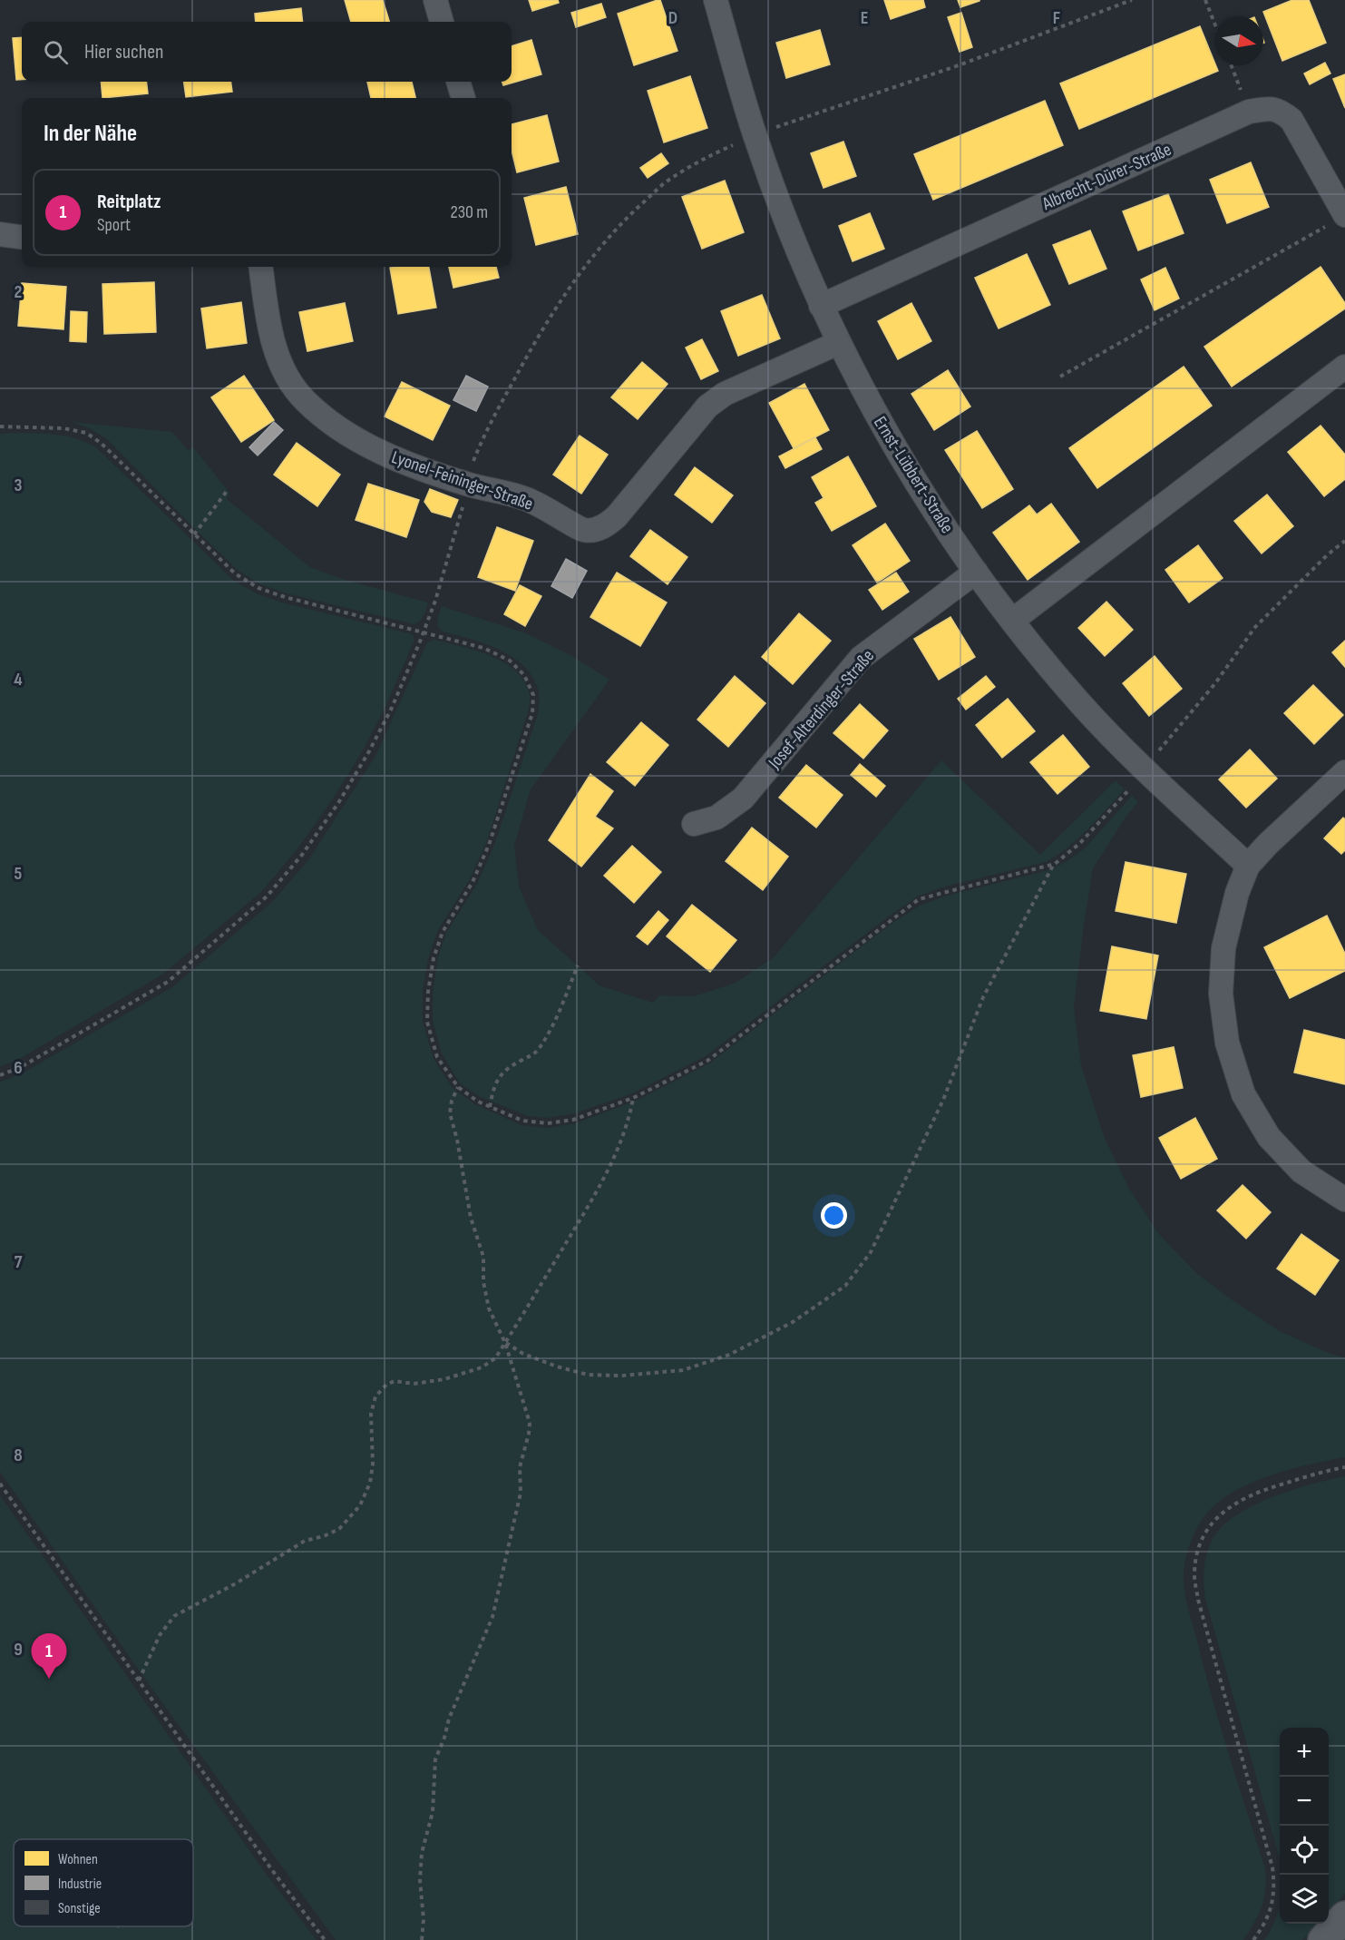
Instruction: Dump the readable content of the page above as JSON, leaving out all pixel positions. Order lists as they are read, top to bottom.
{
  "streets": {
    "street": [
      "Albrecht-Dürer-Straße",
      "Ernst-Lübbert-Straße",
      "Lyonel-Feininger-Straße",
      "Josef-Alterdinger-Straße"
    ]
  },
  "crossings": [
    ["Albrecht-Dürer-Straße", "Ernst-Lübbert-Straße"],
    ["Ernst-Lübbert-Straße", "Lyonel-Feininger-Straße"],
    ["Ernst-Lübbert-Straße", "Josef-Alterdinger-Straße"]
  ],
  "legend": ["Wohnen", "Industrie", "Sonstige"],
  "north": "right",
  "page": {
    "search": "Hier suchen",
    "heading": "In der Nähe",
    "list": [
      {
        "mark": "1",
        "name": "Reitplatz",
        "note": "Sport",
        "value": "230 m"
      }
    ],
    "pins": "1",
    "map_buttons": ["+", "−"]
  },
  "grid": {
    "columns": ["D", "E", "F"],
    "rows": [
      "2",
      "3",
      "4",
      "5",
      "6",
      "7",
      "8",
      "9"
    ]
  }
}
